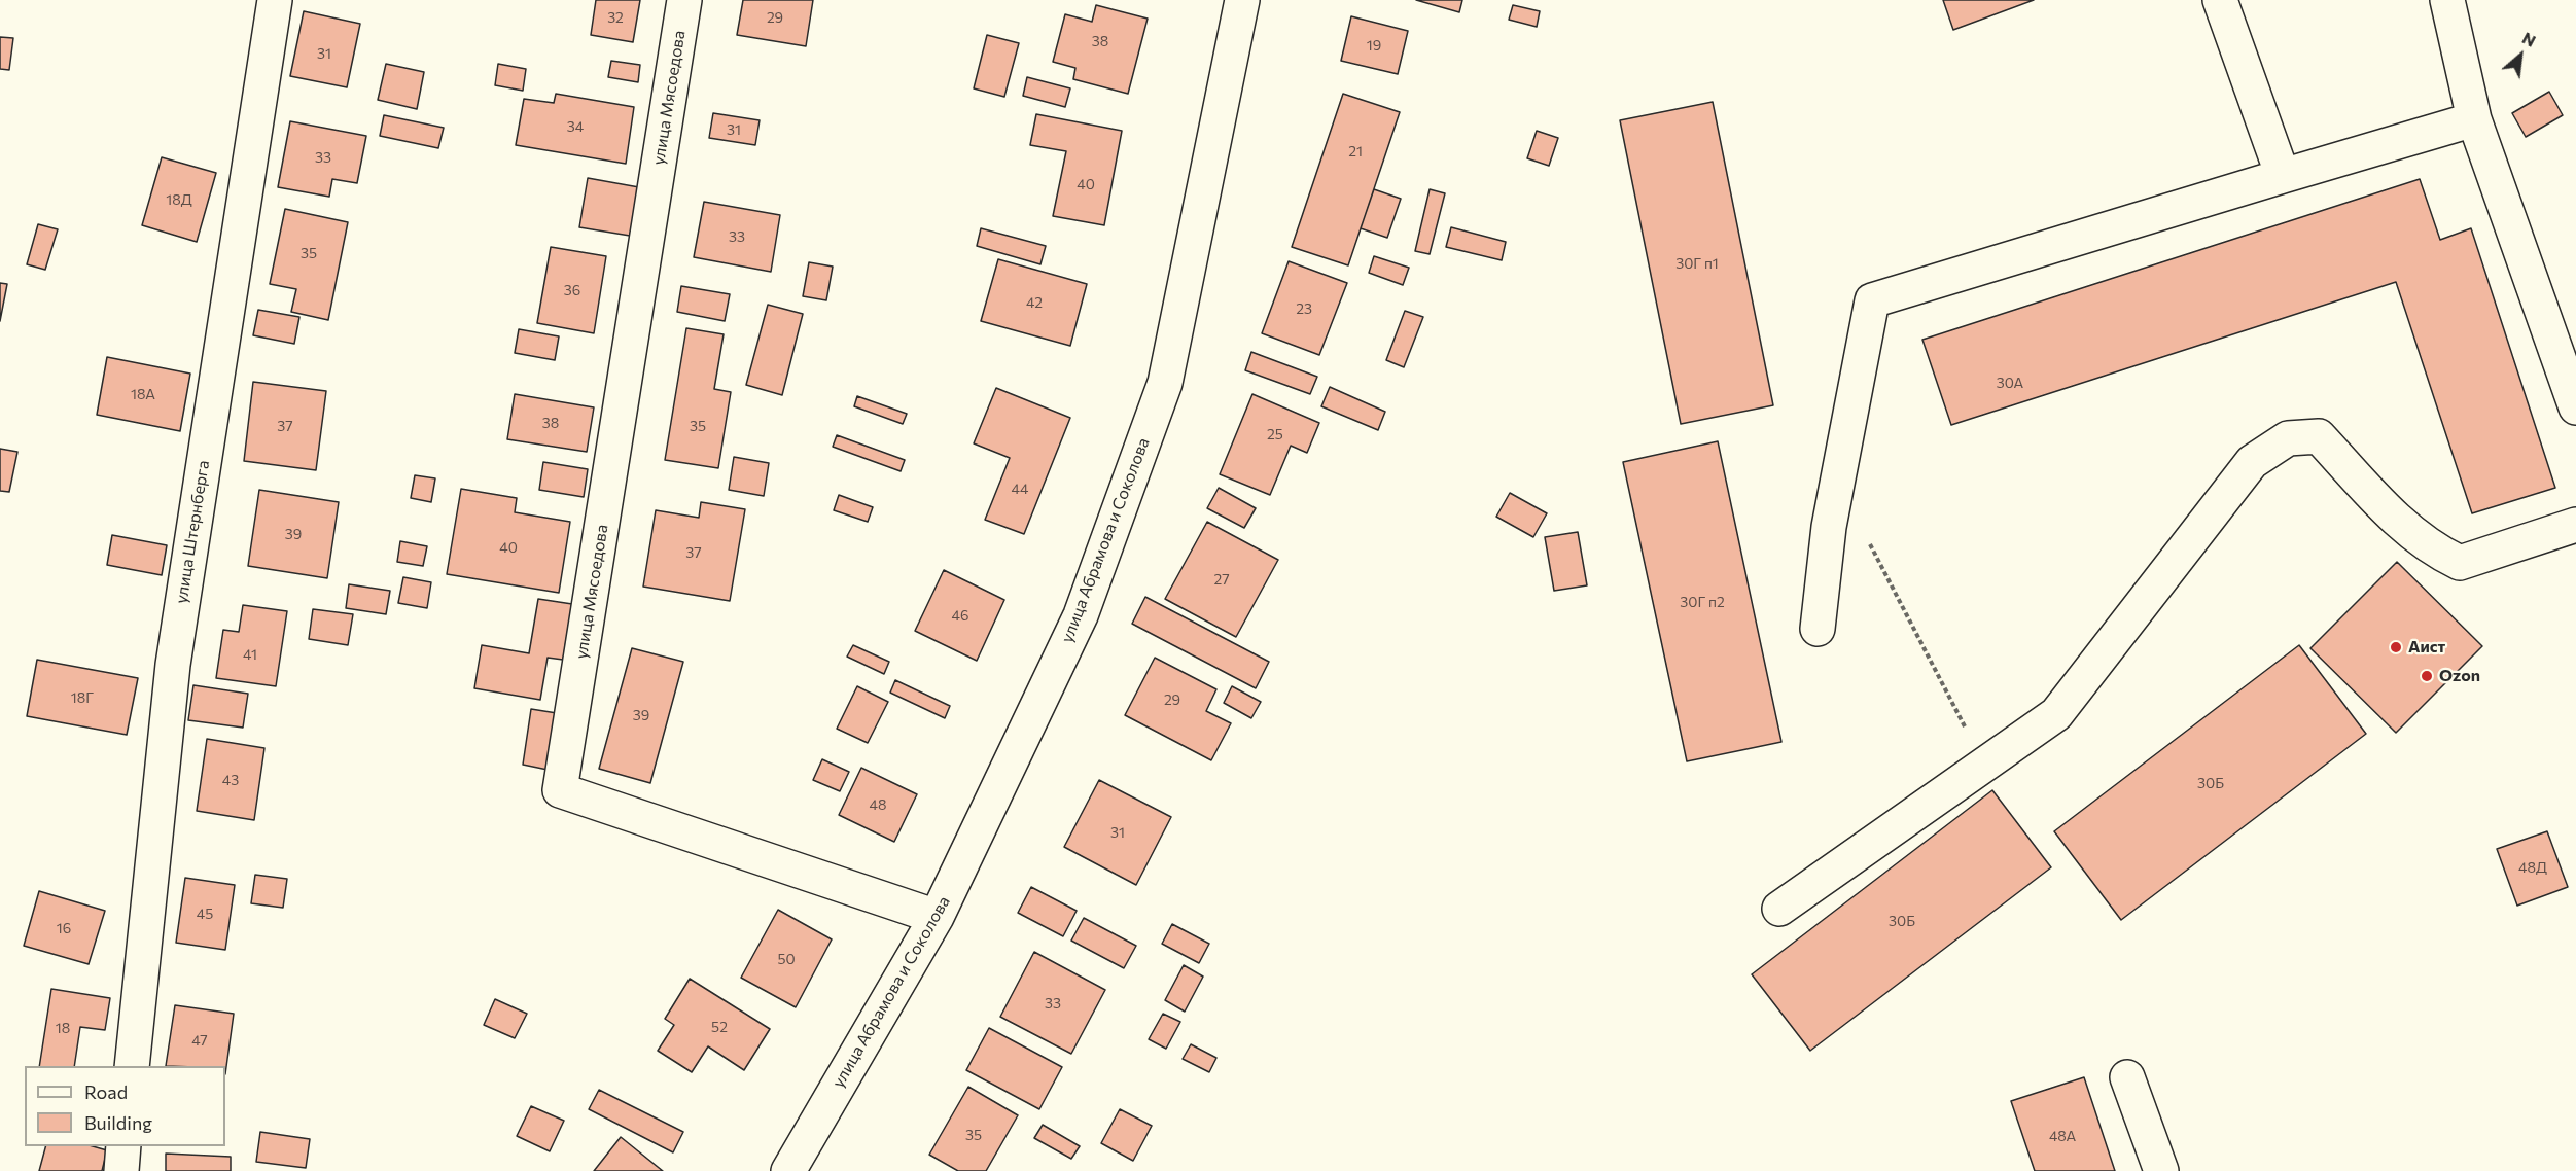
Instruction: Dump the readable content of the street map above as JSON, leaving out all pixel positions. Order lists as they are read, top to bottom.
{
  "streets": {
    "street": ["улица Мясоедова", "улица Штернберга", "улица Абрамова и Соколова"]
  },
  "crossings": [
    ["улица Мясоедова", "улица Абрамова и Соколова"]
  ],
  "places": ["Аист", "Ozon"],
  "house_numbers": [
    "32",
    "29",
    "38",
    "19",
    "31",
    "34",
    "31",
    "21",
    "33",
    "40",
    "18Д",
    "33",
    "35",
    "30Г п1",
    "36",
    "42",
    "23",
    "30А",
    "18А",
    "38",
    "37",
    "35",
    "25",
    "44",
    "39",
    "40",
    "37",
    "27",
    "30Г п2",
    "46",
    "41",
    "18Г",
    "29",
    "39",
    "43",
    "30Б",
    "48",
    "31",
    "48Д",
    "45",
    "30Б",
    "16",
    "50",
    "33",
    "52",
    "18",
    "47",
    "35",
    "48А"
  ],
  "legend": ["Road", "Building"],
  "north": "top right"
}
